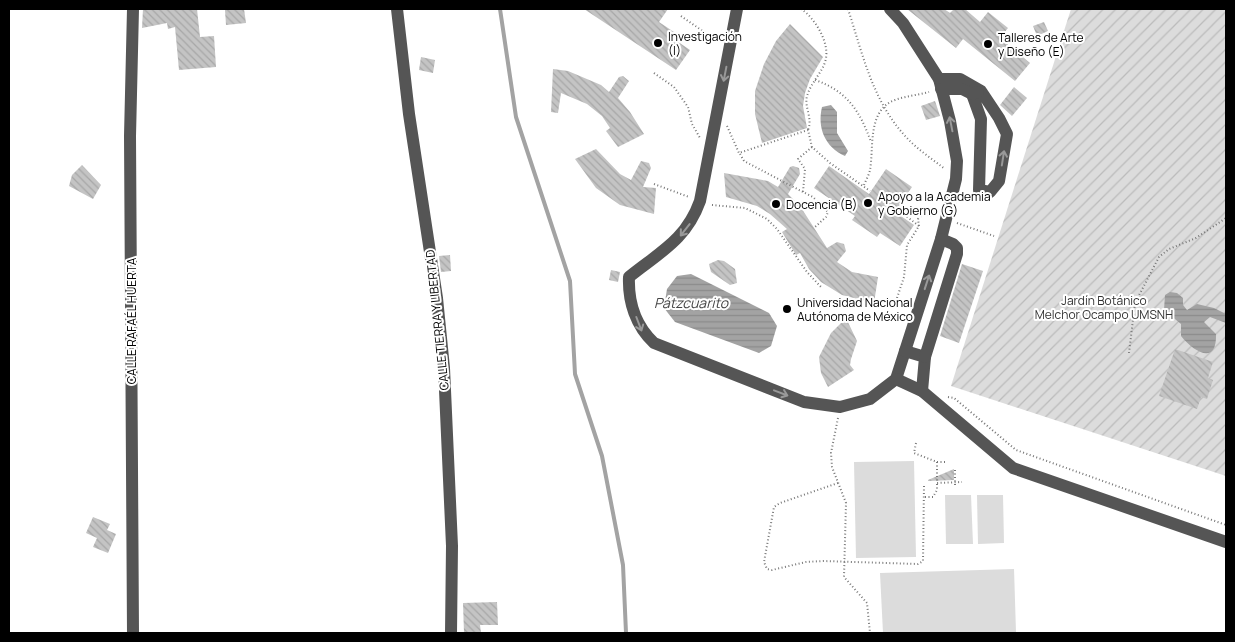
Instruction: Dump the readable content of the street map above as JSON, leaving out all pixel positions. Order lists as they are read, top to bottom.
{
  "streets": {
    "street": ["CALLE TIERRA Y LIBERTAD", "CALLE RAFAÉL HUERTA"]
  },
  "water": ["Pátzcuarito"],
  "parks": ["Jardín Botánico Melchor Ocampo UMSNH"],
  "places": [
    "Investigación (I)",
    "Talleres de Arte y Diseño (E)",
    "Apoyo a la Academia y Gobierno (G)",
    "Docencia (B)",
    "Universidad Nacional Autónoma de México"
  ]
}
